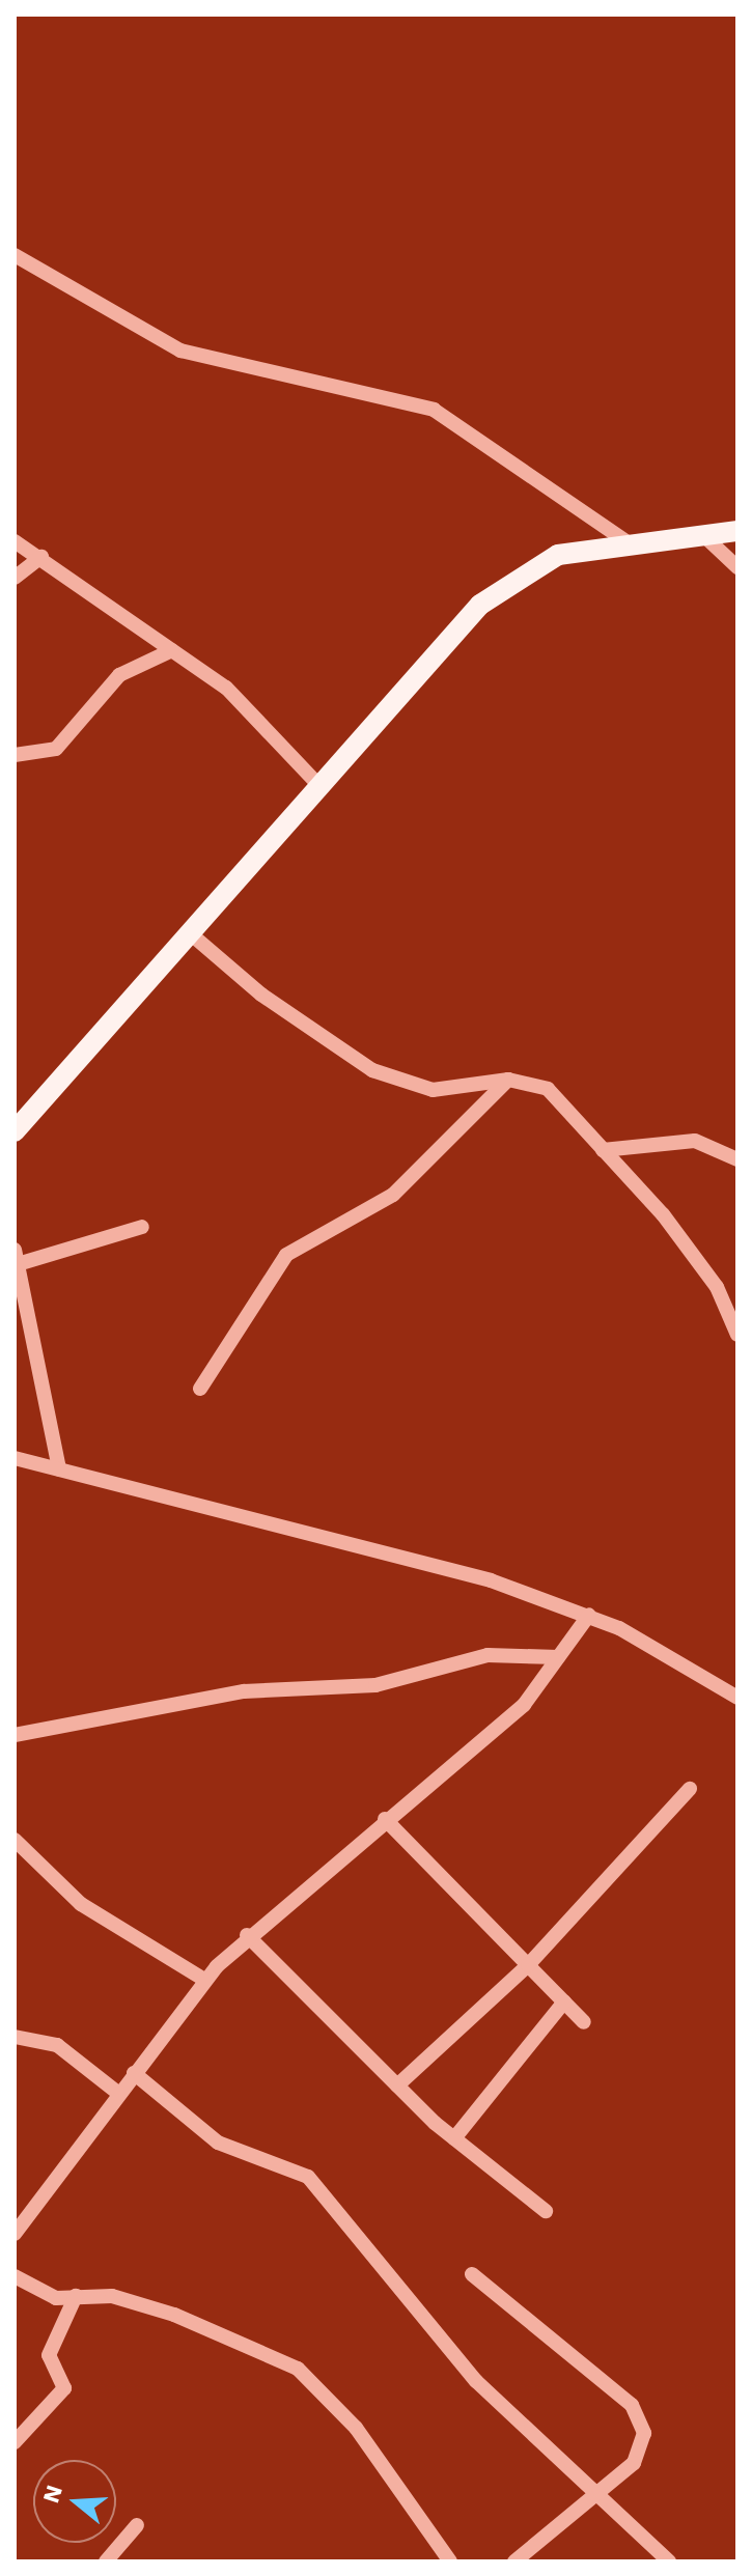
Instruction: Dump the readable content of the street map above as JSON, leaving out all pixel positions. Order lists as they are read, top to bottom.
{
  "north": "left"
}
